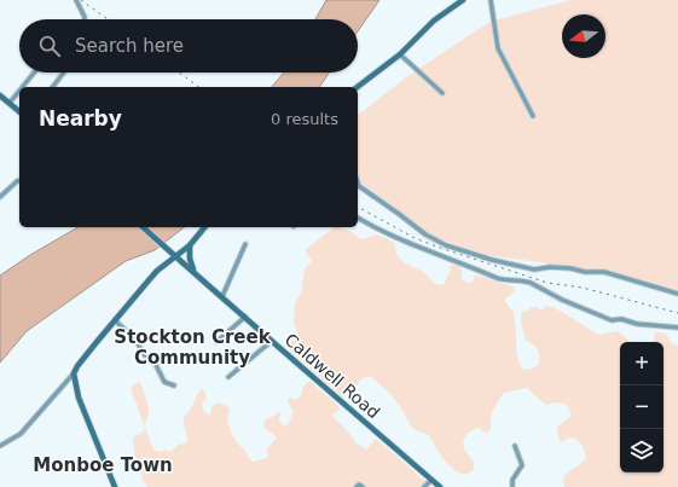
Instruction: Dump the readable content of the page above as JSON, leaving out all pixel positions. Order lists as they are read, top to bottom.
{
  "streets": {
    "street": ["Caldwell Road"]
  },
  "districts": ["Stockton Creek Community", "Monboe Town"],
  "north": "left",
  "page": {
    "search": "Search here",
    "heading": ["Nearby", "0 results"],
    "map_buttons": ["+", "−"]
  }
}
